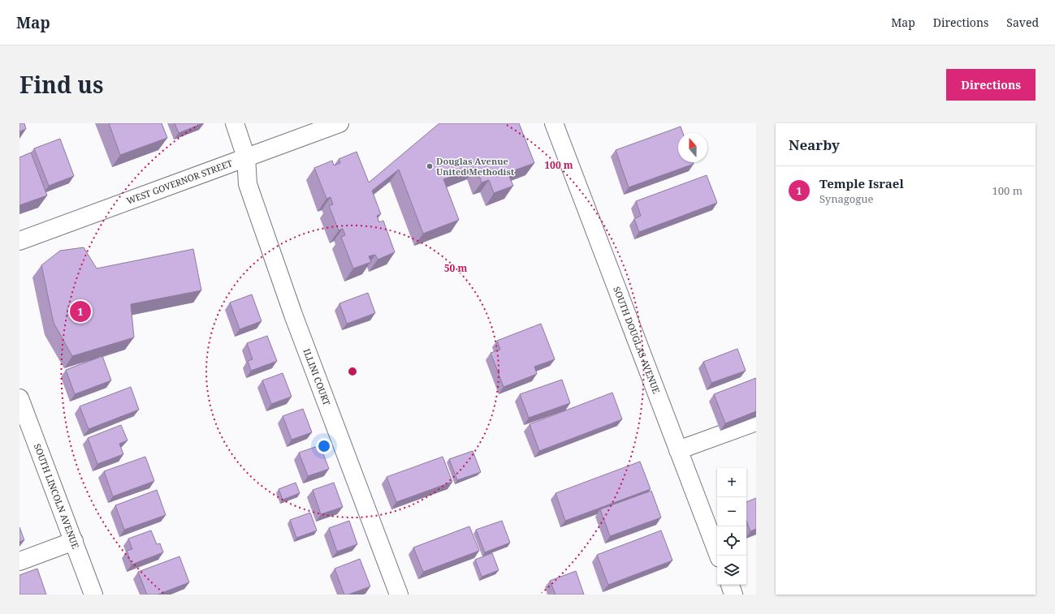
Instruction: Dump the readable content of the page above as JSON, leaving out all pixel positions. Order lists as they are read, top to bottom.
{
  "streets": {
    "street": [
      "WEST GOVERNOR STREET",
      "SOUTH DOUGLAS AVENUE",
      "ILLINI COURT",
      "SOUTH LINCOLN AVENUE"
    ]
  },
  "crossings": [
    ["WEST GOVERNOR STREET", "ILLINI COURT"]
  ],
  "places": ["Douglas Avenue United Methodist"],
  "north": "top",
  "page": {
    "header": "Map",
    "nav": ["Map", "Directions", "Saved"],
    "title": "Find us",
    "buttons": "Directions",
    "heading": "Nearby",
    "list": [
      {
        "mark": "1",
        "name": "Temple Israel",
        "note": "Synagogue",
        "value": "100 m"
      }
    ],
    "pins": "1",
    "map_buttons": ["+", "−"]
  },
  "rings": ["100 m", "50 m"]
}
